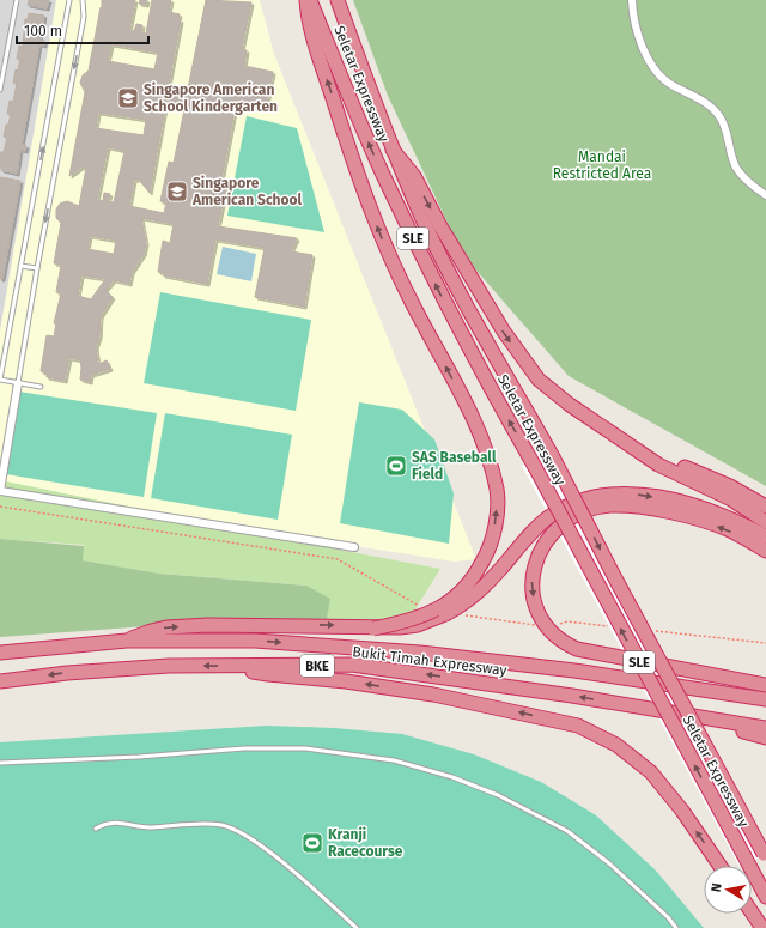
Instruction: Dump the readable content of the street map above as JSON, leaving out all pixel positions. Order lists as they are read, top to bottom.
{
  "streets": {
    "highway": [
      "Seletar Expressway",
      "SLE",
      "Bukit Timah Expressway",
      "BKE"
    ]
  },
  "parks": ["Mandai Restricted Area"],
  "places": {
    "school or university": ["Singapore American School Kindergarten", "Singapore American School"],
    "sports": ["SAS Baseball Field", "Kranji Racecourse"]
  },
  "scale_bar": "100 m",
  "north": "left"
}
